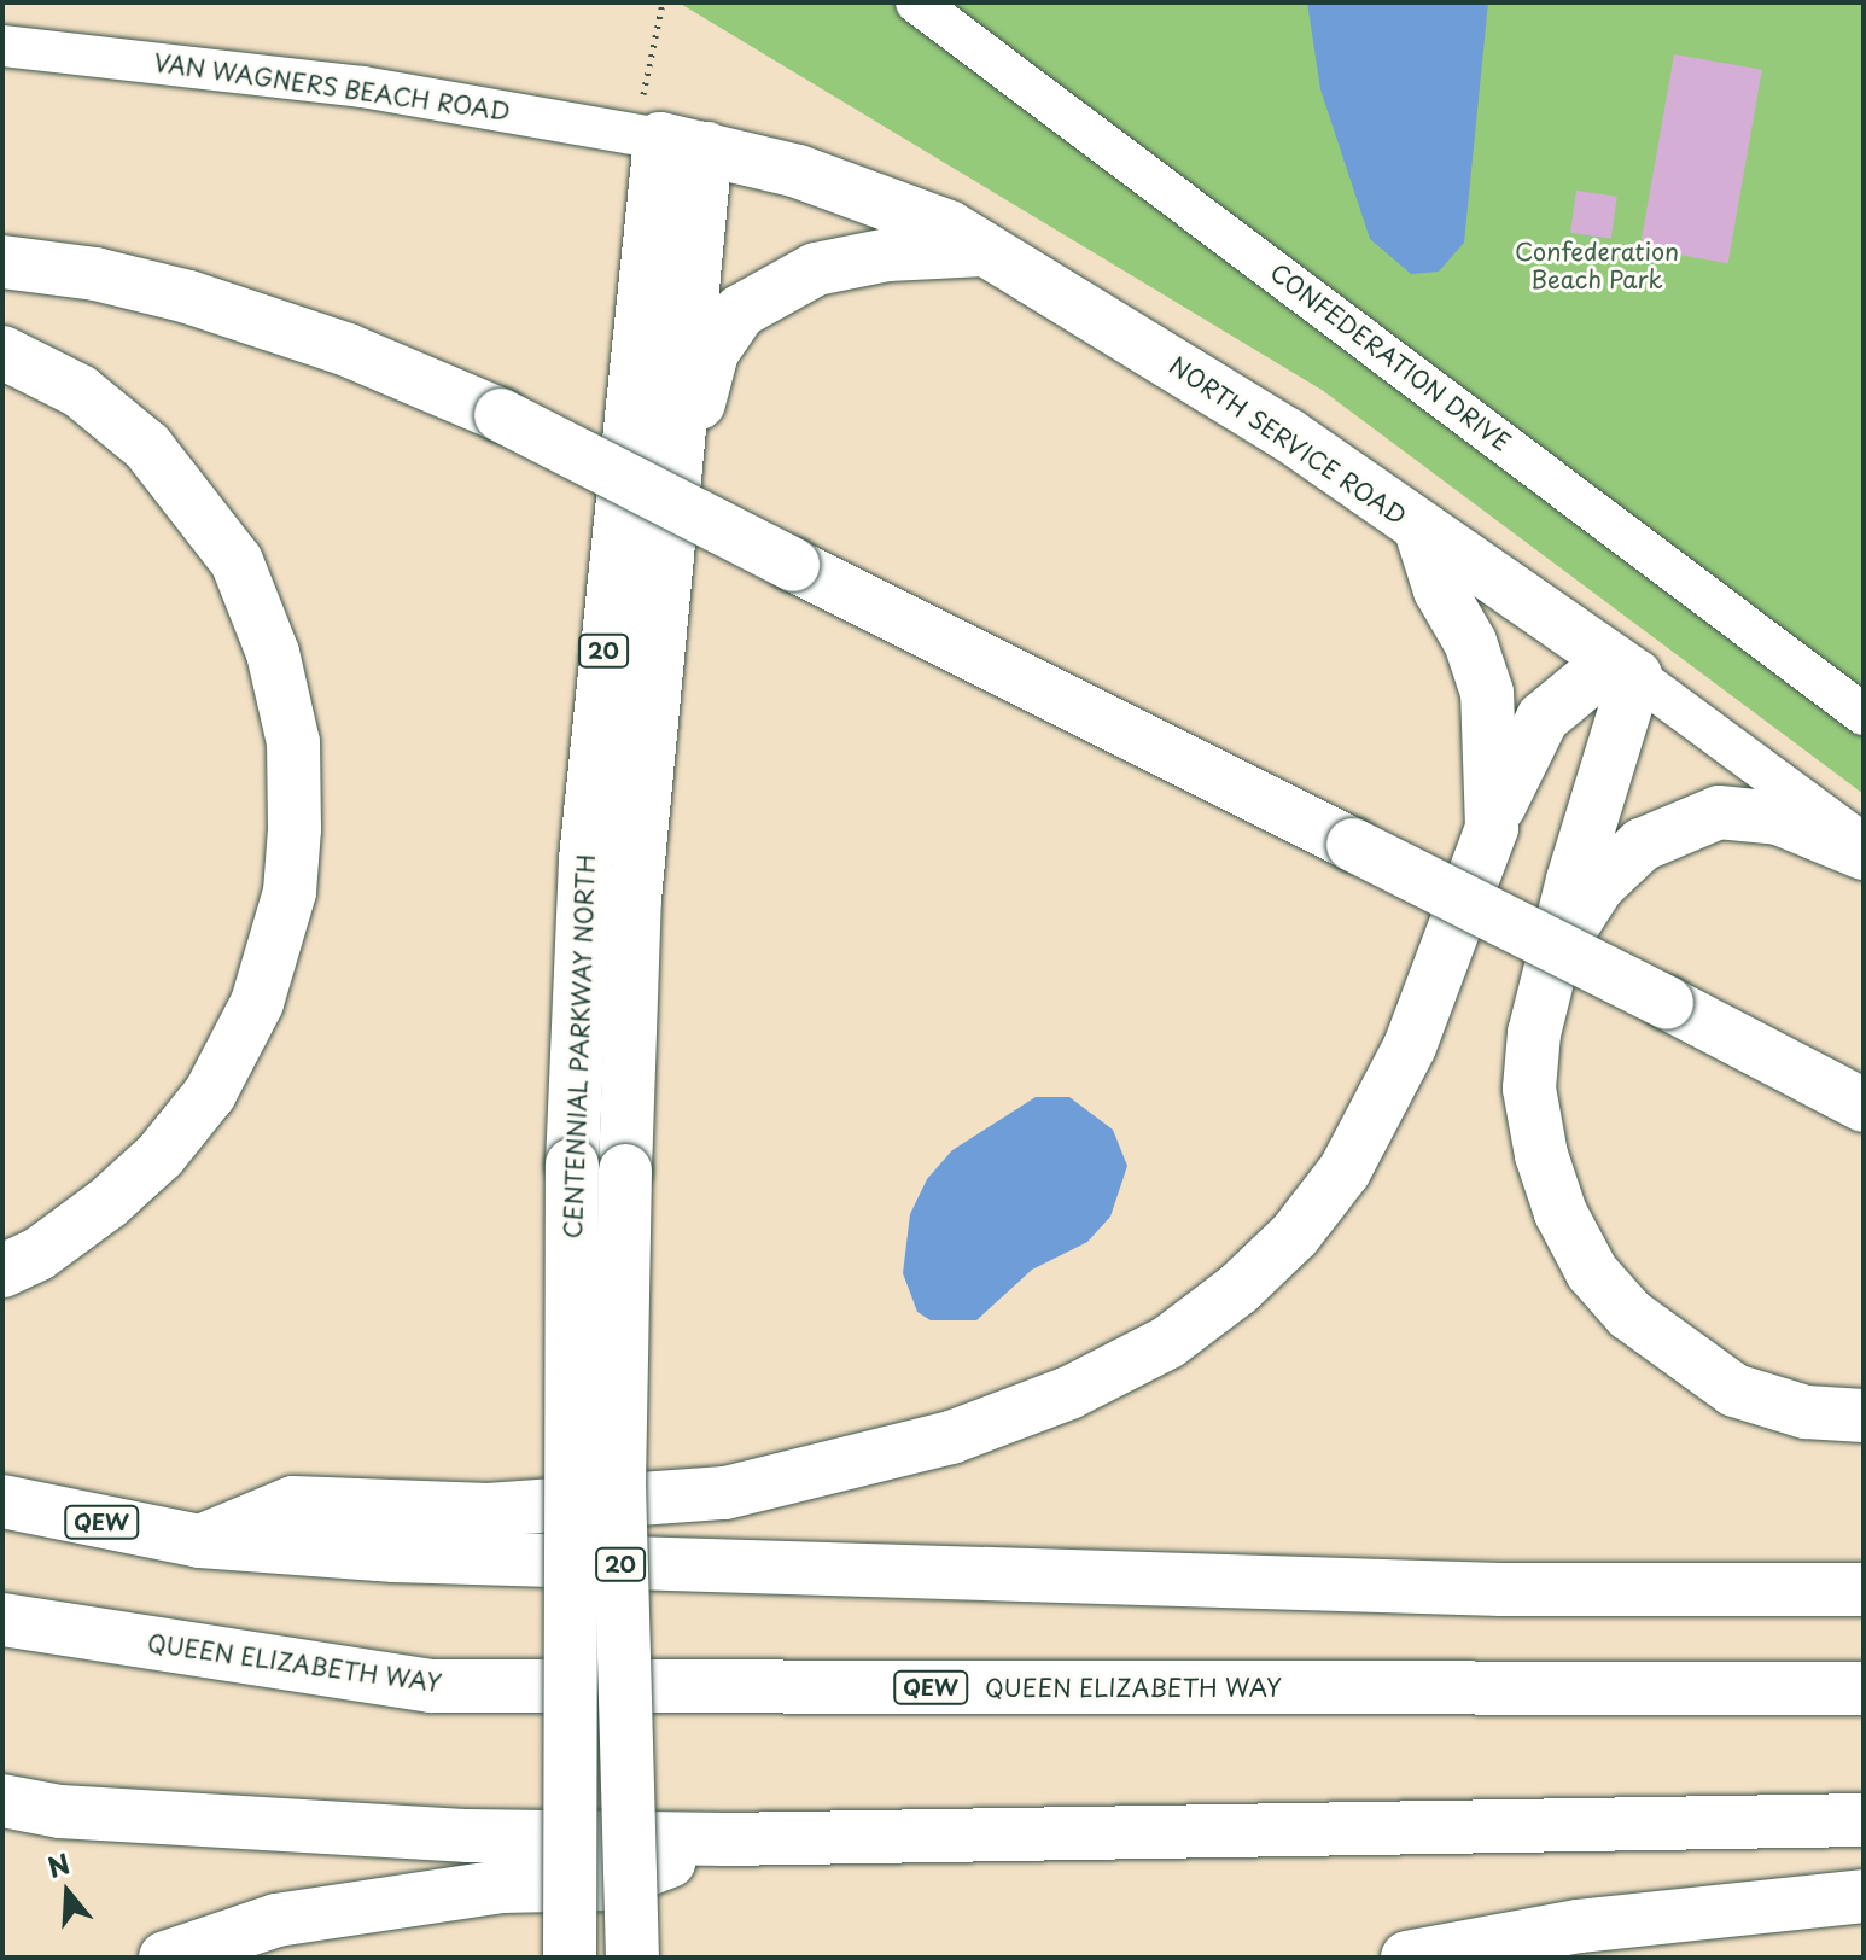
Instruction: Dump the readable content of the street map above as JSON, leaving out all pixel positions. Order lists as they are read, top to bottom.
{
  "streets": {
    "main road": [
      "NORTH SERVICE ROAD",
      "20",
      "CENTENNIAL PARKWAY NORTH",
      "QEW",
      "QUEEN ELIZABETH WAY"
    ],
    "street": ["VAN WAGNERS BEACH ROAD", "CONFEDERATION DRIVE"]
  },
  "crossings": [
    ["VAN WAGNERS BEACH ROAD", "NORTH SERVICE ROAD"],
    ["VAN WAGNERS BEACH ROAD", "CENTENNIAL PARKWAY NORTH"],
    ["NORTH SERVICE ROAD", "CENTENNIAL PARKWAY NORTH"]
  ],
  "parks": ["Confederation Beach Park"],
  "north": "top"
}
